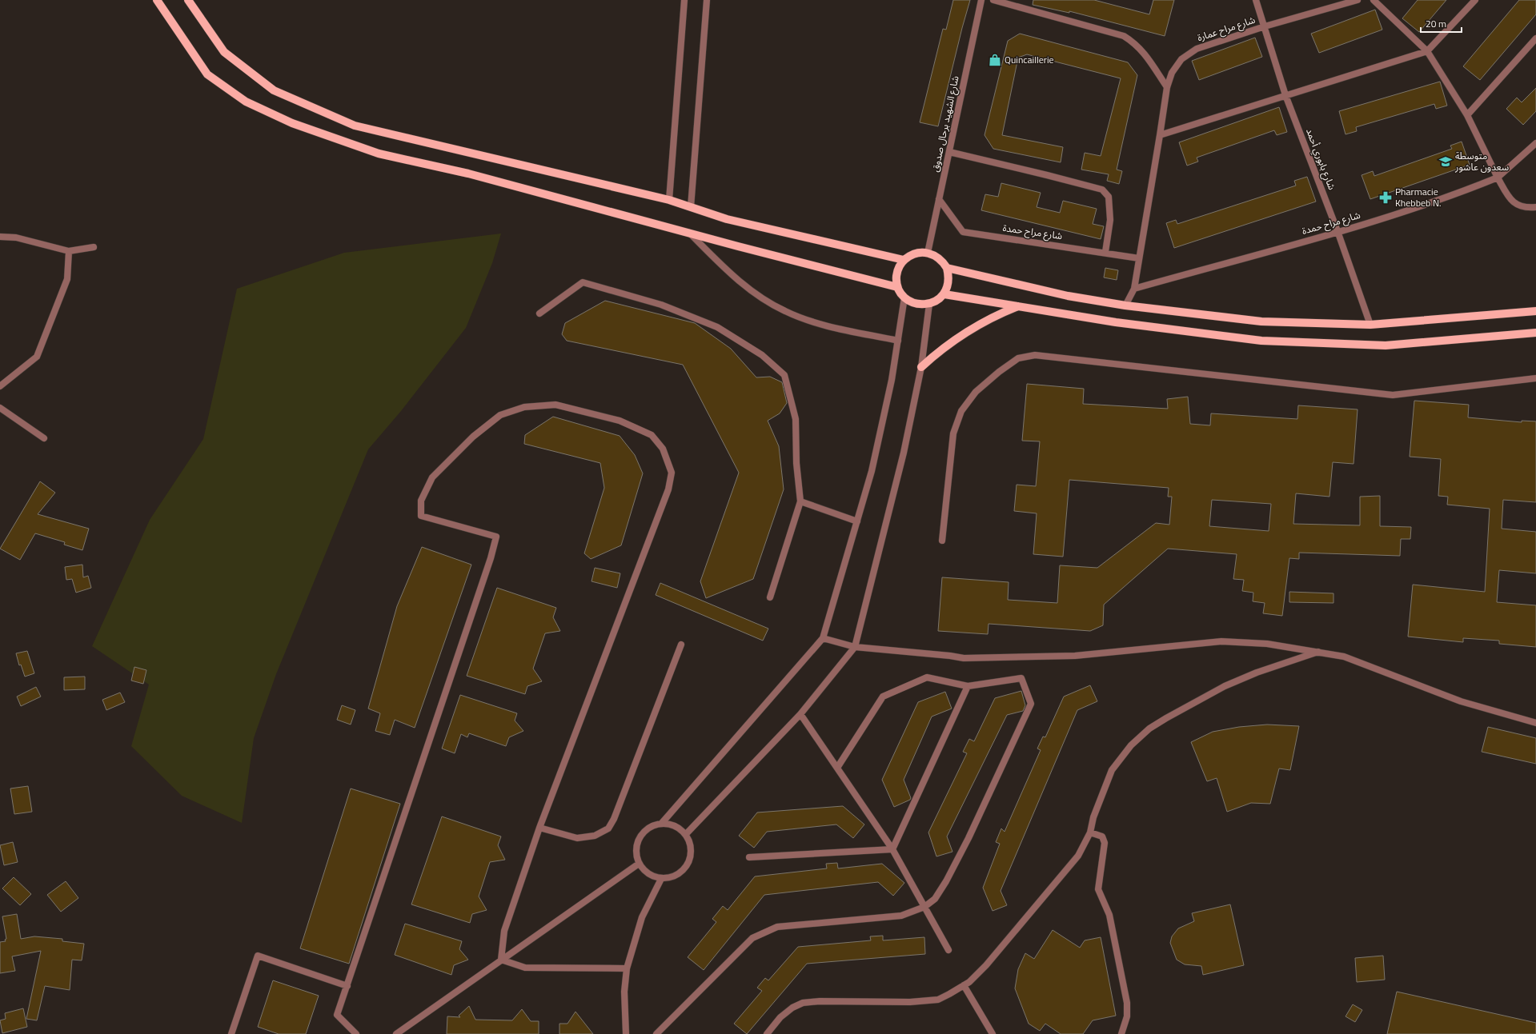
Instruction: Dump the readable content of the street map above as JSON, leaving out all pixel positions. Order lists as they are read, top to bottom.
{
  "streets": {
    "street": [
      "شارع مراح عمارة",
      "شارع الشهيد برحال صدوق",
      "شارع بابوري أحمد",
      "شارع مراح حمدة"
    ]
  },
  "crossings": [
    ["شارع مراح عمارة", "شارع بابوري أحمد"],
    ["شارع مراح عمارة", "شارع مراح حمدة"],
    ["شارع الشهيد برحال صدوق", "شارع مراح حمدة"],
    ["شارع بابوري أحمد", "شارع مراح حمدة"]
  ],
  "places": {
    "shop": ["Quincaillerie"],
    "school or university": ["متوسطة سعدون عاشور"],
    "pharmacy": ["Pharmacie Khebbeb N."]
  },
  "scale_bar": "20 m"
}
